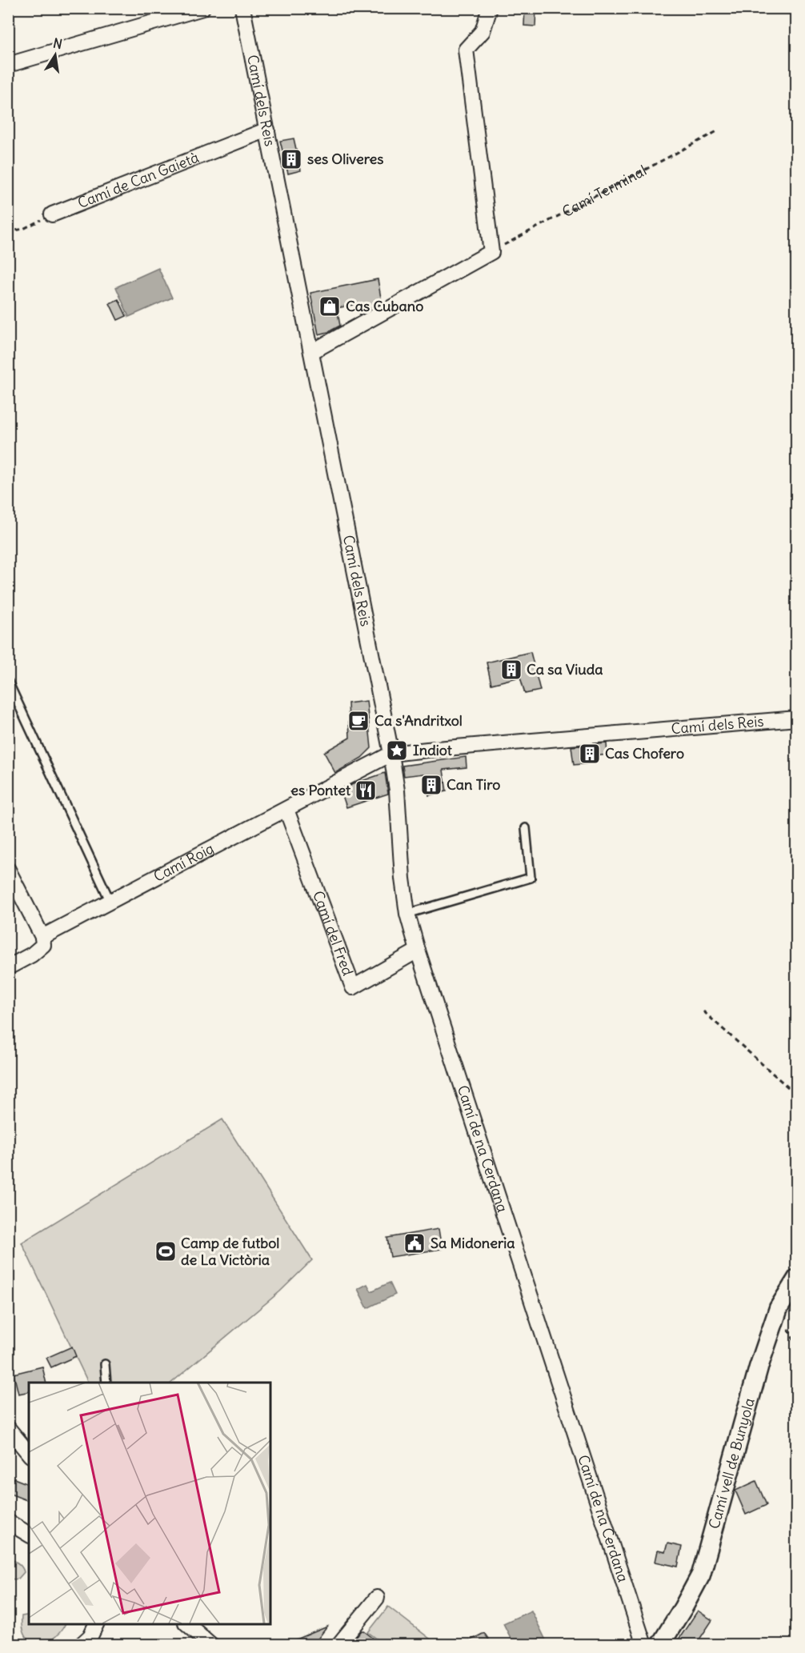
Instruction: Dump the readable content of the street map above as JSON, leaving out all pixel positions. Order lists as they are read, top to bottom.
{
  "streets": {
    "street": [
      "Camí dels Reis",
      "Camí de Can Gaietà",
      "Camí Roig",
      "Camí del Fred",
      "Camí de na Cerdana",
      "Camí vell de Bunyola"
    ],
    "path": ["Camí Terminal"]
  },
  "crossings": [
    ["Camí dels Reis", "Camí de Can Gaietà"],
    ["Camí dels Reis", "Camí Roig"],
    ["Camí dels Reis", "Camí de na Cerdana"],
    ["Camí Roig", "Camí del Fred"],
    ["Camí Roig", "Camí de na Cerdana"],
    ["Camí del Fred", "Camí de na Cerdana"]
  ],
  "places": {
    "building": [
      "ses Oliveres",
      "Ca sa Viuda",
      "Cas Chofero",
      "Can Tiro"
    ],
    "shop": ["Cas Cubano"],
    "cafe": ["Ca s'Andritxol"],
    "place": ["Indiot"],
    "restaurant": ["es Pontet"],
    "public building": ["Sa Midoneria"],
    "sports": ["Camp de futbol de La Victòria"]
  },
  "north": "top"
}
